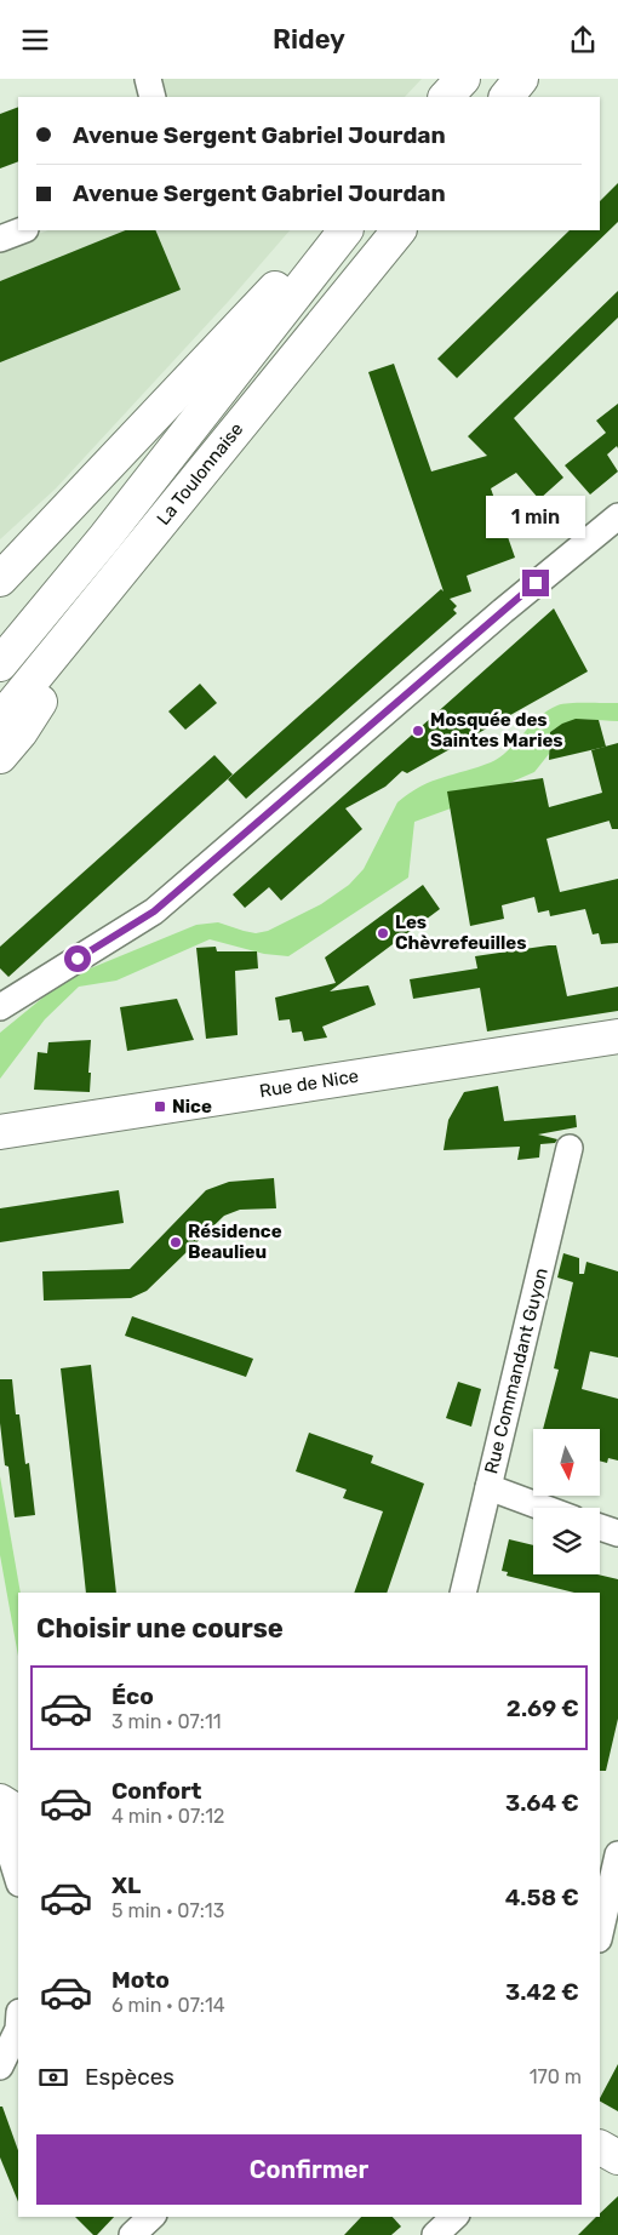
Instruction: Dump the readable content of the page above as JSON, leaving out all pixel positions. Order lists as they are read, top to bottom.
{
  "streets": {
    "main road": ["La Toulonnaise", "Rue de Nice"],
    "street": ["Rue Commandant Guyon"]
  },
  "places": {
    "other": ["Mosquée des Saintes Maries", "Les Chèvrefeuilles", "Résidence Beaulieu"],
    "transit": ["Nice"]
  },
  "north": "bottom",
  "page": {
    "header": "Ridey",
    "banner": ["Avenue Sergent Gabriel Jourdan", "Avenue Sergent Gabriel Jourdan"],
    "bubble": "1 min",
    "heading": "Choisir une course",
    "list": [
      {
        "name": "Éco",
        "note": "3 min · 07:11",
        "value": "2.69 €"
      },
      {
        "name": "Confort",
        "note": "4 min · 07:12",
        "value": "3.64 €"
      },
      {
        "name": "XL",
        "note": "5 min · 07:13",
        "value": "4.58 €"
      },
      {
        "name": "Moto",
        "note": "6 min · 07:14",
        "value": "3.42 €"
      }
    ],
    "pay": ["Espèces", "170 m"],
    "buttons": "Confirmer"
  }
}
